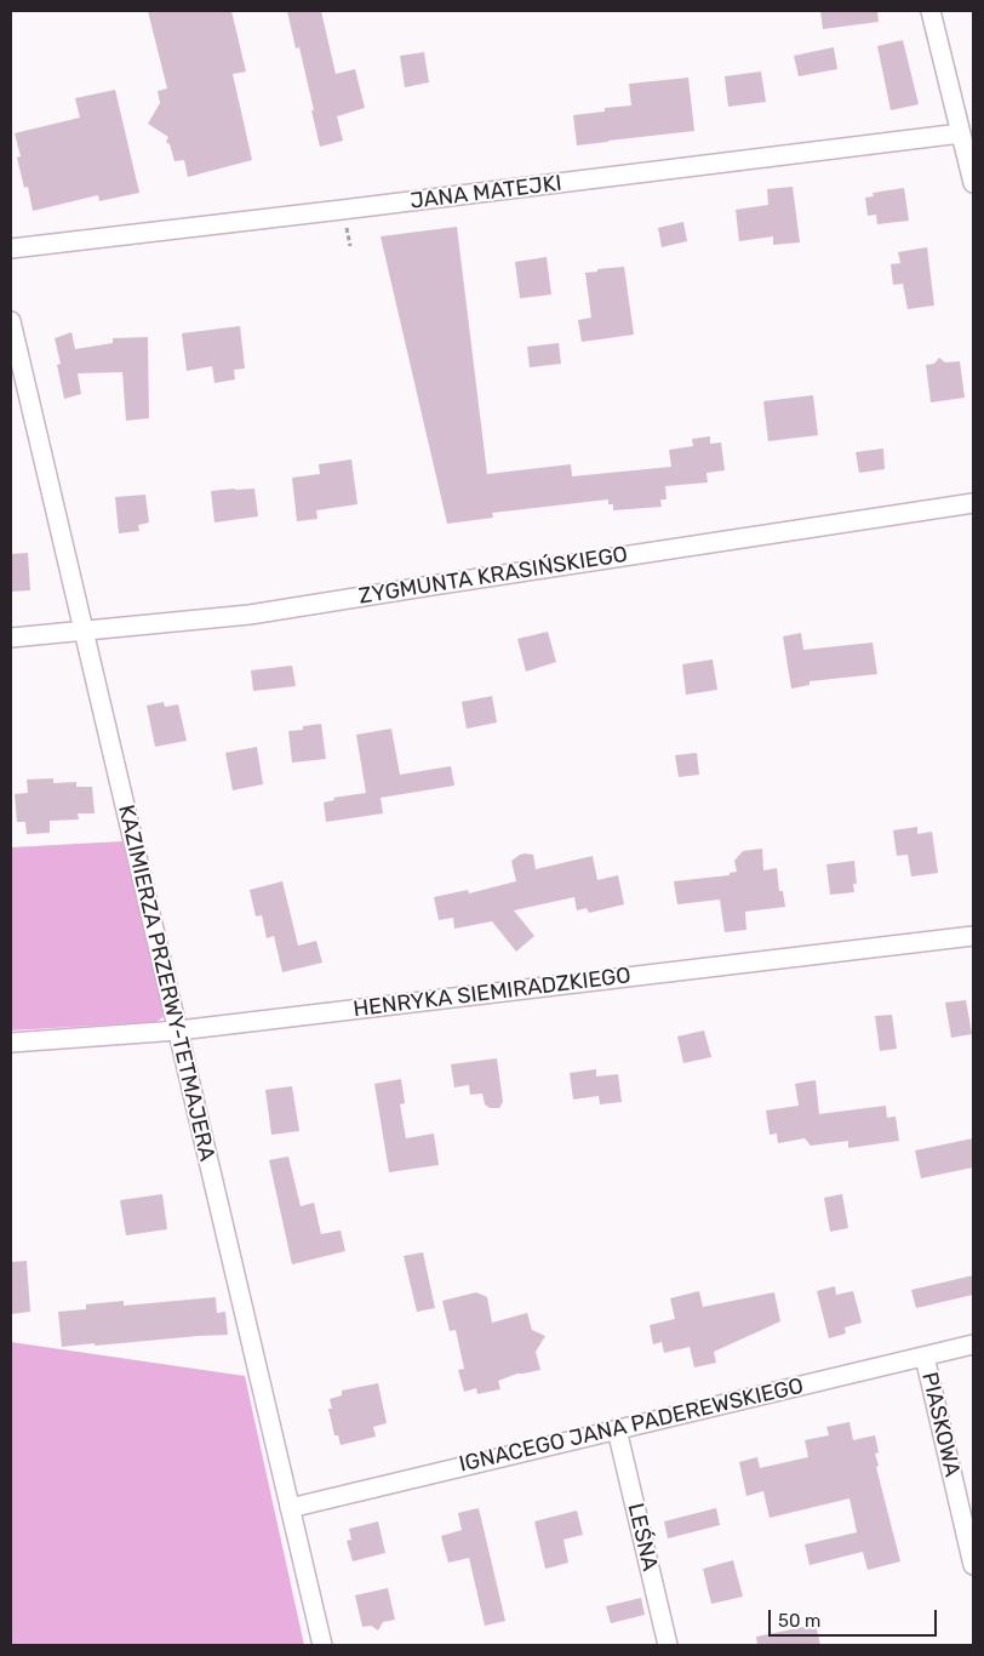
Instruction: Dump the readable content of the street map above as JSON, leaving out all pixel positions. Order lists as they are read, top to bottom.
{
  "streets": {
    "street": [
      "JANA MATEJKI",
      "ZYGMUNTA KRASIŃSKIEGO",
      "KAZIMIERZA PRZERWY-TETMAJERA",
      "HENRYKA SIEMIRADZKIEGO",
      "PIASKOWA",
      "IGNACEGO JANA PADEREWSKIEGO",
      "LEŚNA"
    ]
  },
  "crossings": [
    ["ZYGMUNTA KRASIŃSKIEGO", "KAZIMIERZA PRZERWY-TETMAJERA"],
    ["KAZIMIERZA PRZERWY-TETMAJERA", "HENRYKA SIEMIRADZKIEGO"],
    ["KAZIMIERZA PRZERWY-TETMAJERA", "IGNACEGO JANA PADEREWSKIEGO"],
    ["PIASKOWA", "IGNACEGO JANA PADEREWSKIEGO"],
    ["IGNACEGO JANA PADEREWSKIEGO", "LEŚNA"]
  ],
  "scale_bar": "50 m"
}
